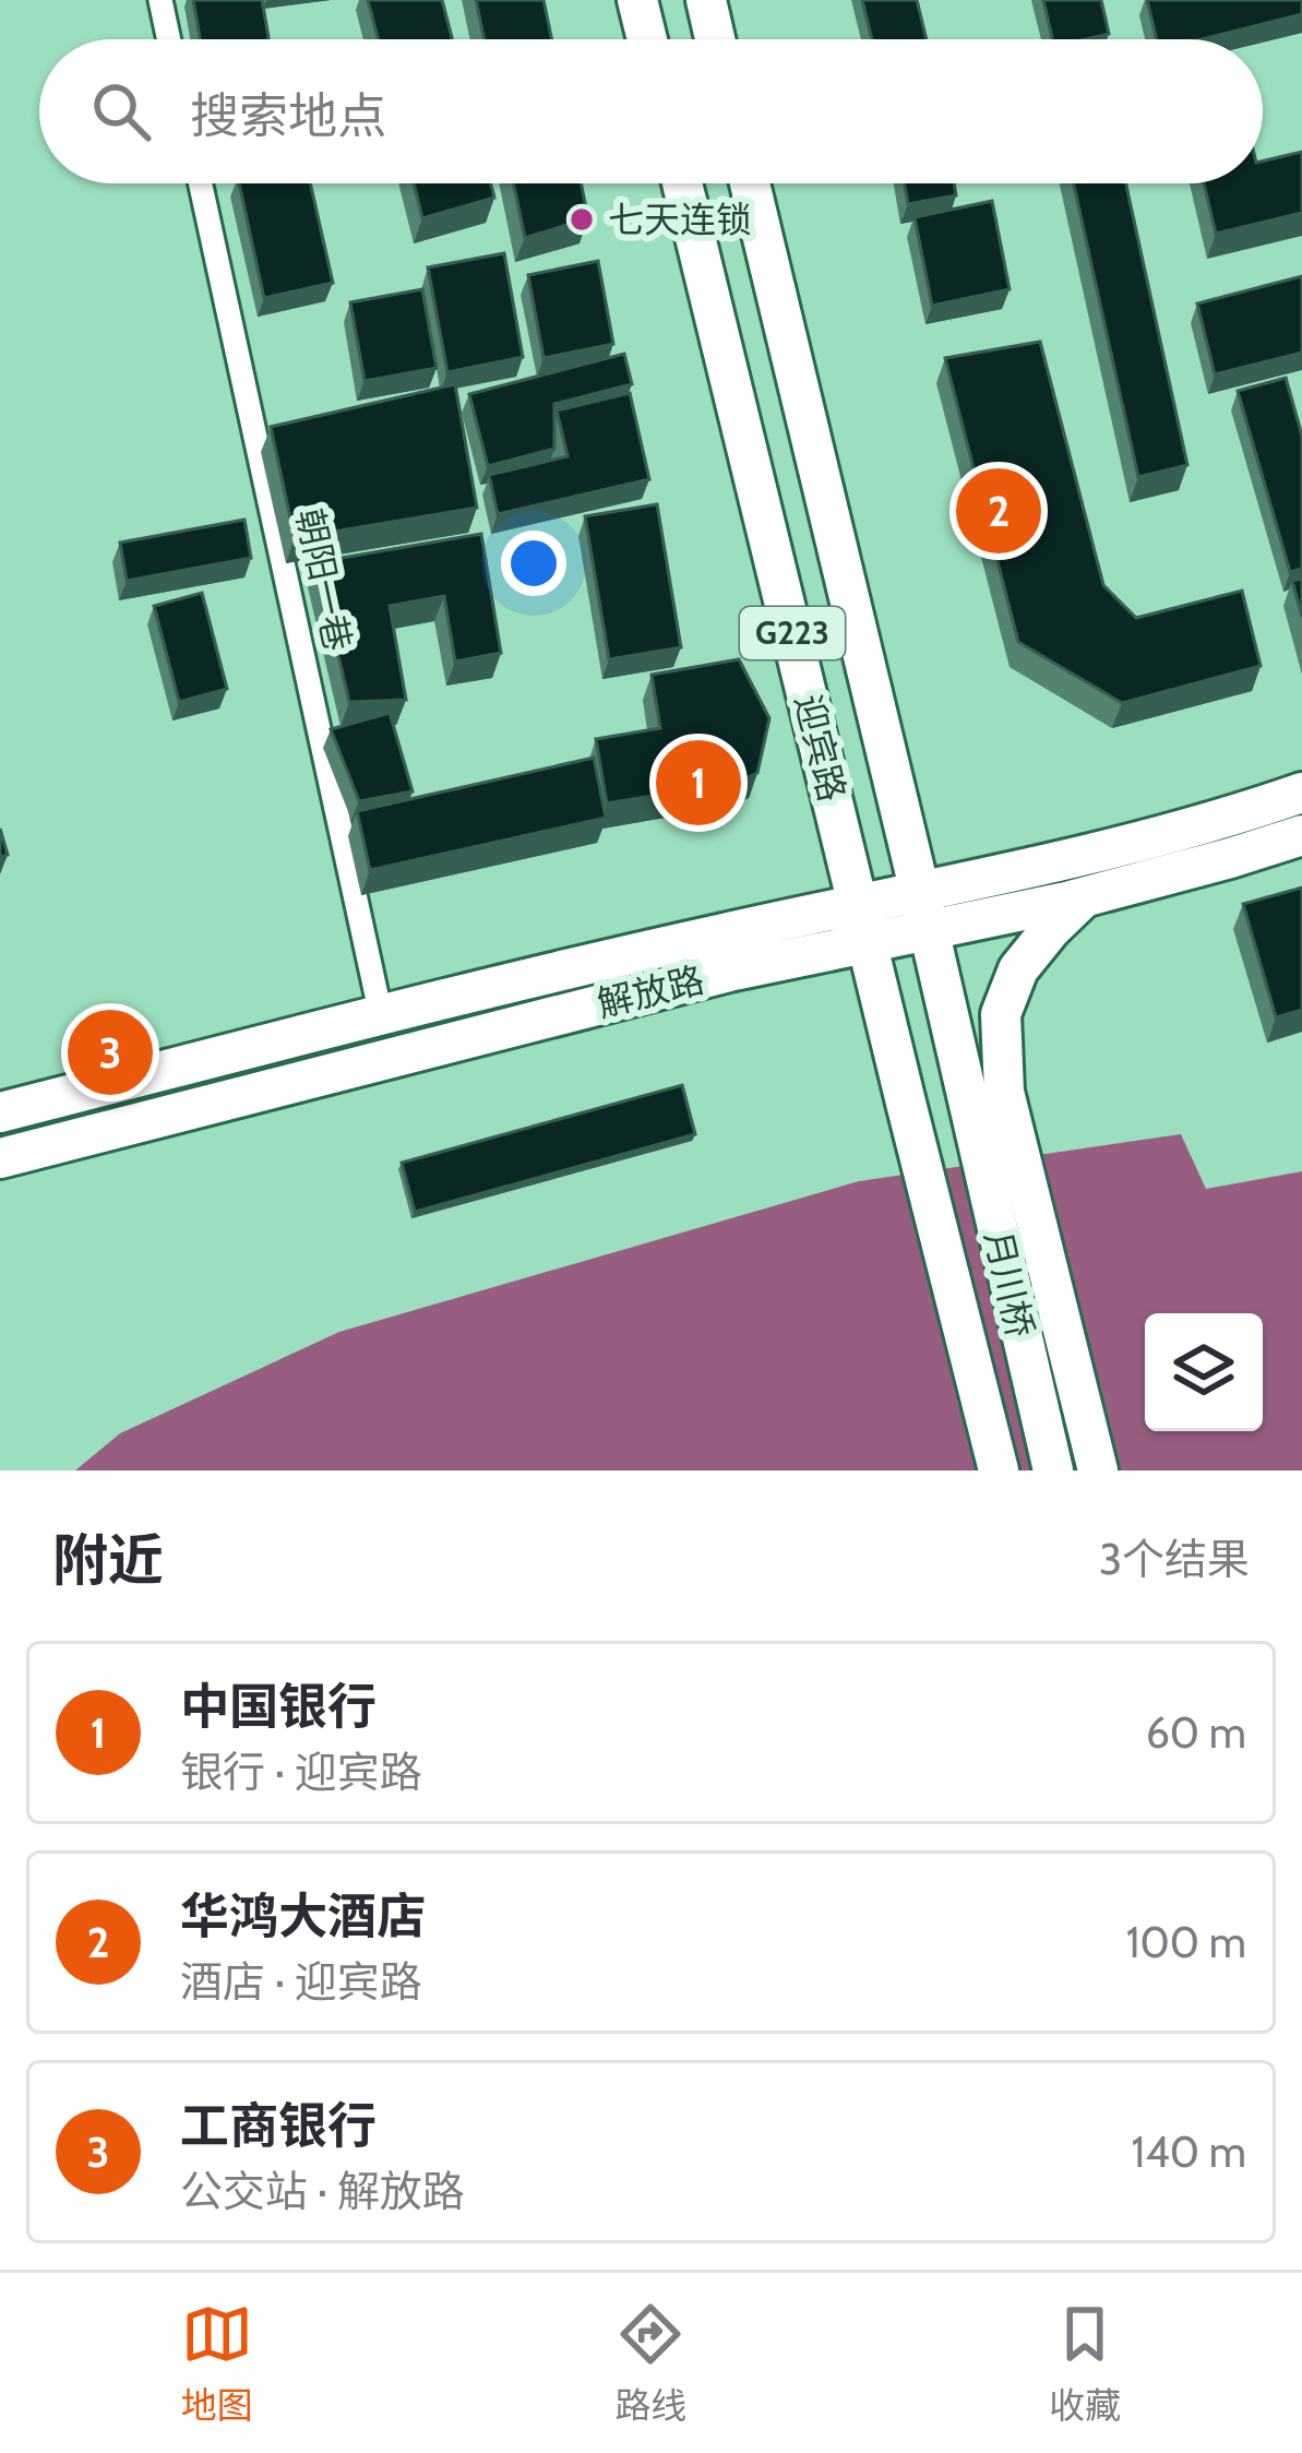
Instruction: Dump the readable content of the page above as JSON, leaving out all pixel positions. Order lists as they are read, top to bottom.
{
  "streets": {
    "main road": [
      "G223",
      "迎宾路",
      "解放路",
      "月川桥"
    ],
    "street": ["朝阳一巷"]
  },
  "crossings": [
    ["朝阳一巷", "解放路"],
    ["迎宾路", "解放路"],
    ["迎宾路", "月川桥"]
  ],
  "places": ["七天连锁"],
  "page": {
    "search": "搜索地点",
    "pins": ["2", "1", "3"],
    "heading": ["附近", "3个结果"],
    "list": [
      {
        "mark": "1",
        "name": "中国银行",
        "note": "银行 · 迎宾路",
        "value": "60 m"
      },
      {
        "mark": "2",
        "name": "华鸿大酒店",
        "note": "酒店 · 迎宾路",
        "value": "100 m"
      },
      {
        "mark": "3",
        "name": "工商银行",
        "note": "公交站 · 解放路",
        "value": "140 m"
      }
    ],
    "nav": ["地图", "路线", "收藏"]
  }
}
